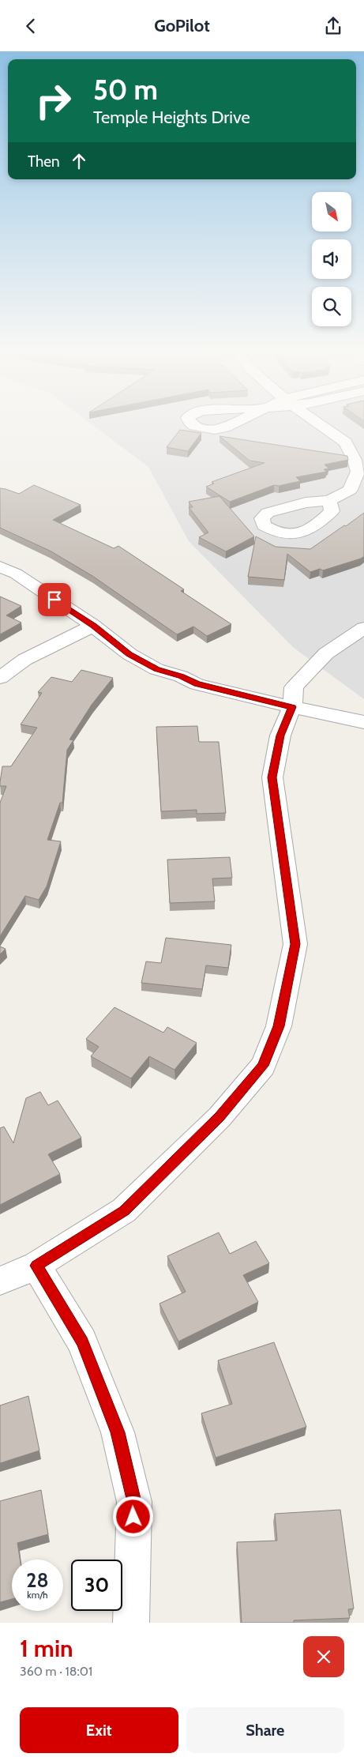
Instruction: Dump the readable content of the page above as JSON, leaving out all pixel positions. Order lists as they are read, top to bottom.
{
  "north": "bottom right",
  "page": {
    "header": "GoPilot",
    "turn": ["50 m", "Temple Heights Drive"],
    "then": "Then",
    "speed": "28 km/h",
    "limit": "30",
    "heading": ["1 min", "360 m · 18:01"],
    "buttons": ["Exit", "Share"]
  }
}
